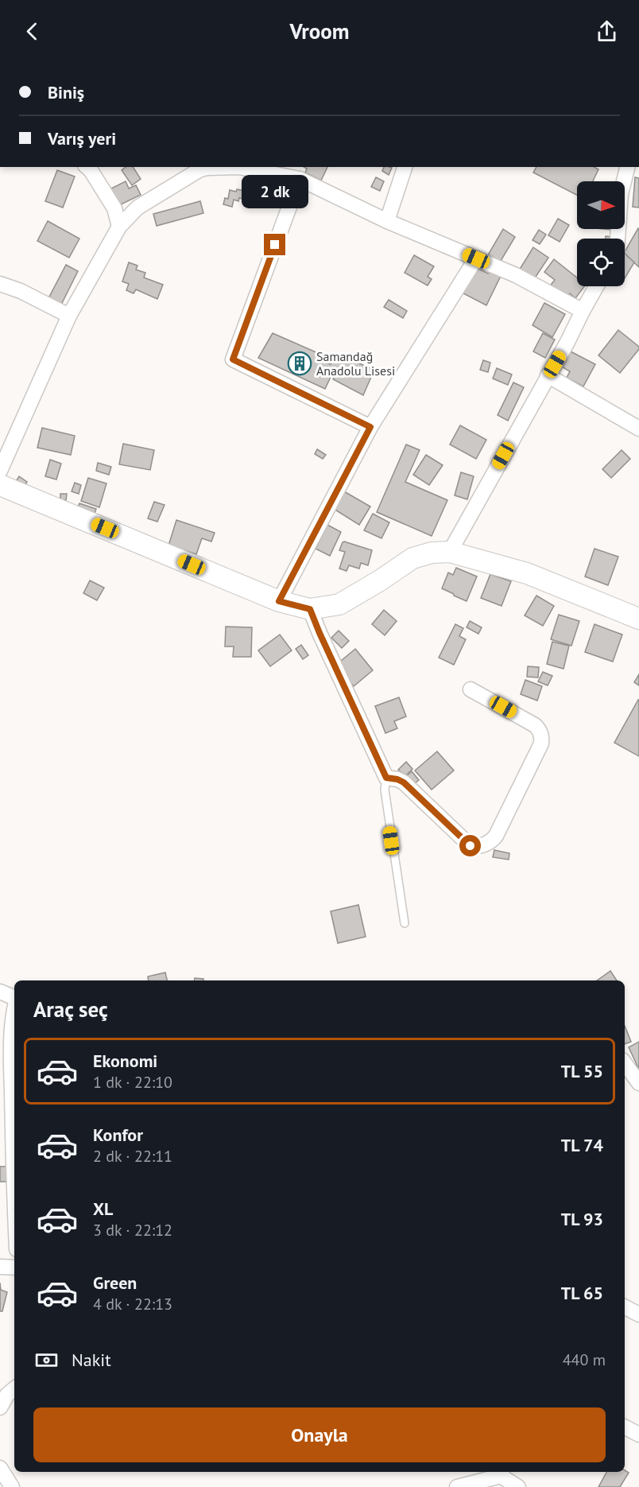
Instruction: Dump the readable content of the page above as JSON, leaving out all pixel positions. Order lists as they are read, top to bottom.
{
  "places": {
    "building": ["Samandağ Anadolu Lisesi"]
  },
  "north": "right",
  "page": {
    "header": "Vroom",
    "banner": ["Biniş", "Varış yeri"],
    "bubble": "2 dk",
    "heading": "Araç seç",
    "list": [
      {
        "name": "Ekonomi",
        "note": "1 dk · 22:10",
        "value": "TL 55"
      },
      {
        "name": "Konfor",
        "note": "2 dk · 22:11",
        "value": "TL 74"
      },
      {
        "name": "XL",
        "note": "3 dk · 22:12",
        "value": "TL 93"
      },
      {
        "name": "Green",
        "note": "4 dk · 22:13",
        "value": "TL 65"
      }
    ],
    "pay": ["Nakit", "440 m"],
    "buttons": "Onayla"
  }
}
